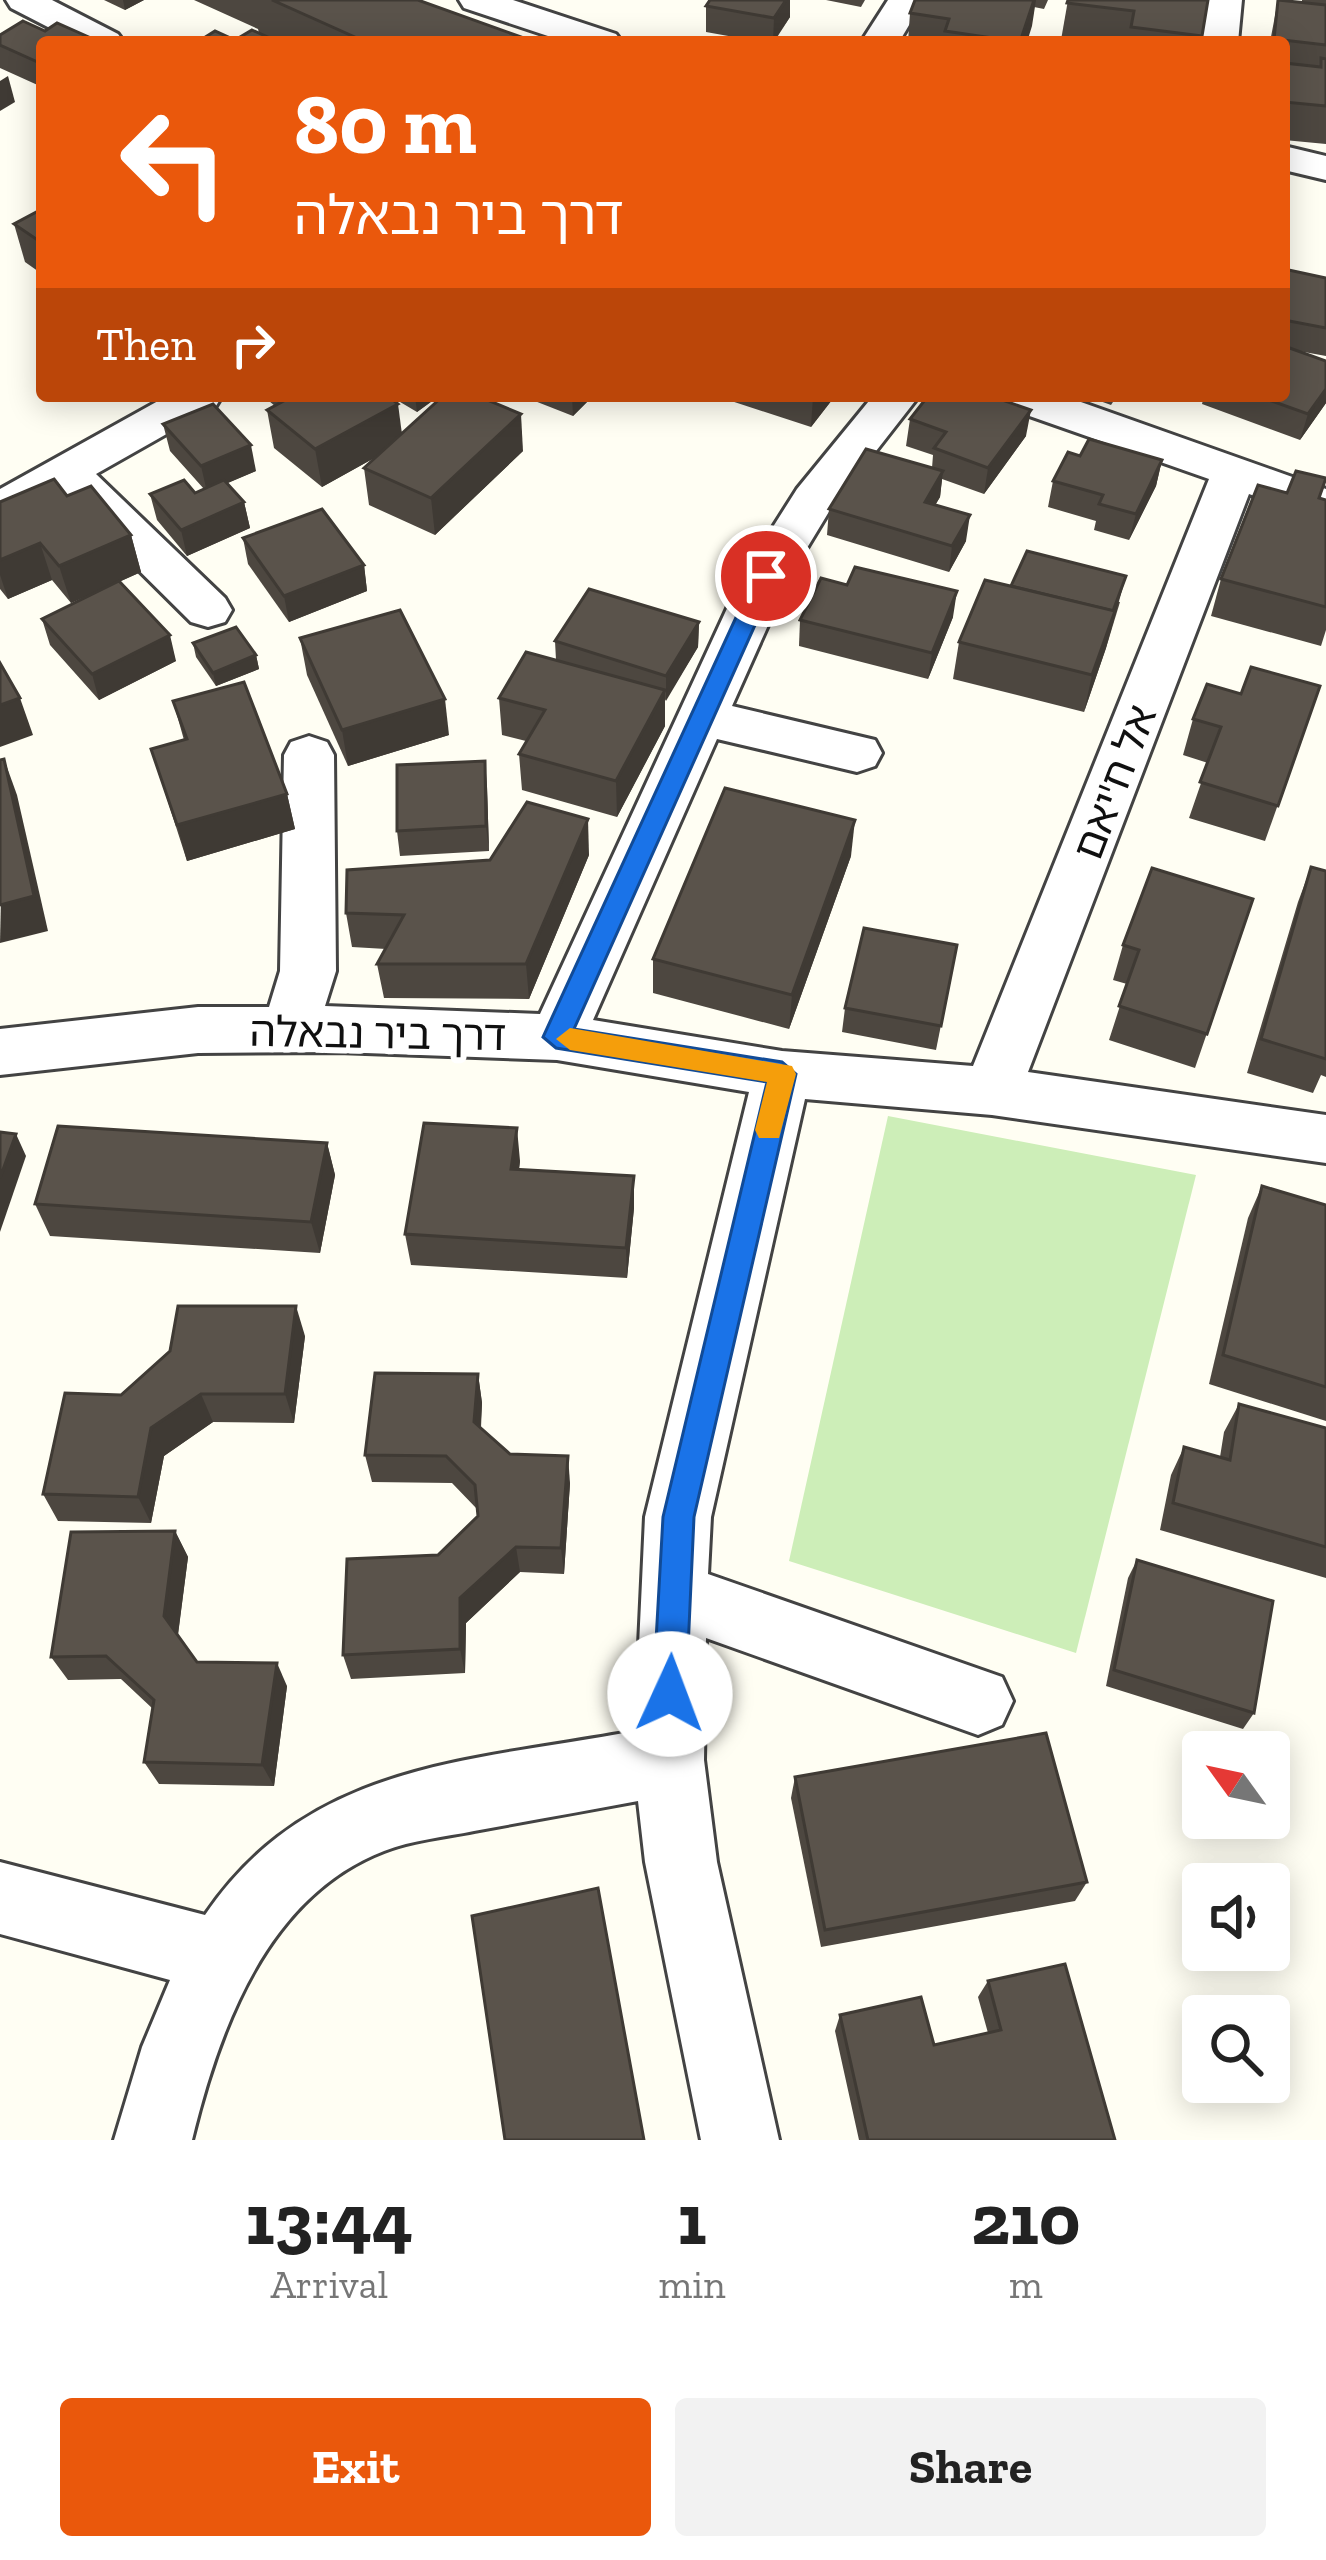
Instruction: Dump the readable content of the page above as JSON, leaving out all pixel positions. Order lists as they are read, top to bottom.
{
  "streets": {
    "street": ["אל ח'יאם", "דרך ביר נבאלה"]
  },
  "crossings": [
    ["אל ח'יאם", "דרך ביר נבאלה"]
  ],
  "north": "top left",
  "page": {
    "turn": ["80 m", "דרך ביר נבאלה"],
    "then": "Then",
    "eta": [
      "13:44",
      "Arrival",
      "1",
      "min",
      "210",
      "m"
    ],
    "buttons": ["Exit", "Share"]
  }
}
